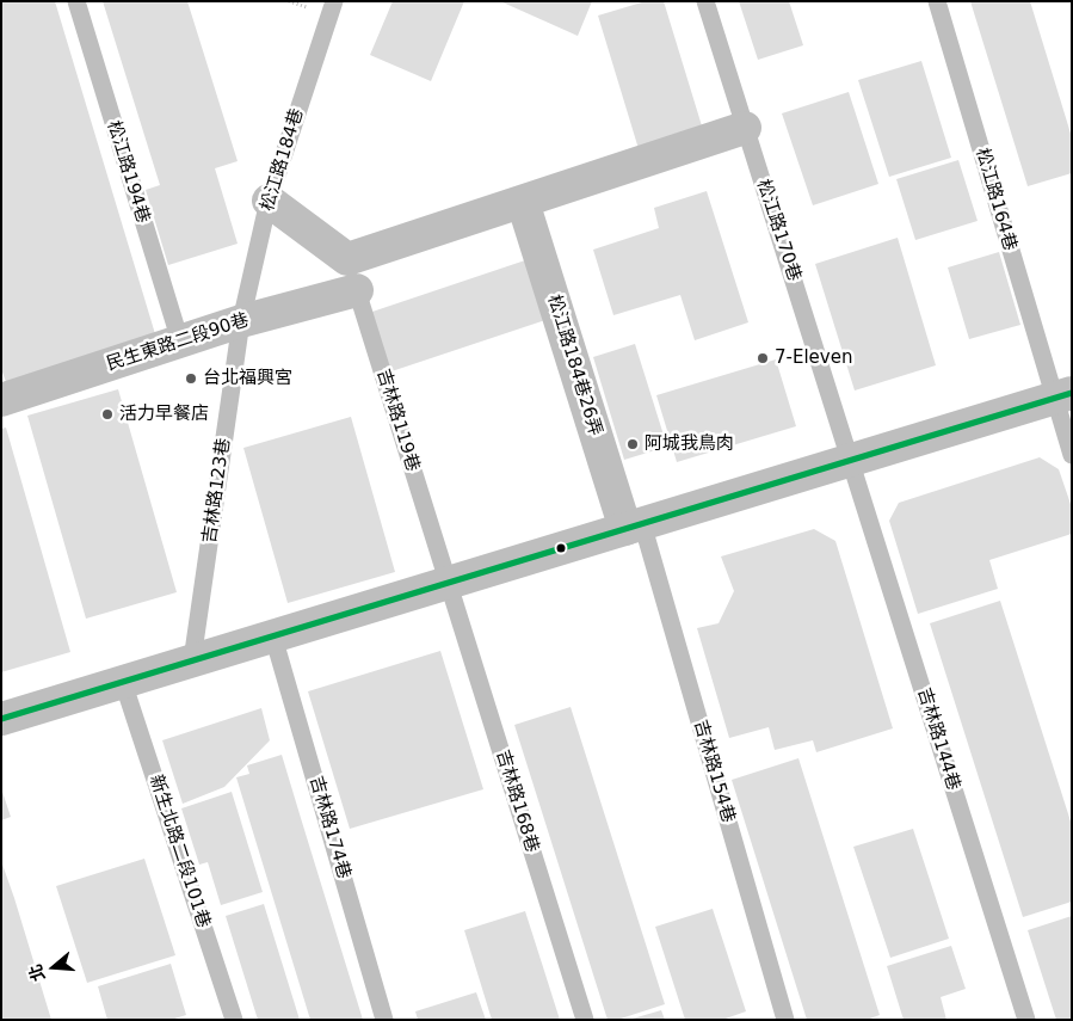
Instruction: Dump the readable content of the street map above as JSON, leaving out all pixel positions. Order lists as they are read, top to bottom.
{
  "streets": {
    "street": ["民生東路二段90巷", "松江路184巷26弄"],
    "lane": [
      "松江路184巷",
      "松江路194巷",
      "松江路164巷",
      "松江路170巷",
      "吉林路119巷",
      "吉林路123巷",
      "吉林路144巷",
      "吉林路154巷",
      "吉林路168巷",
      "吉林路174巷",
      "新生北路二段101巷"
    ]
  },
  "crossings": [
    ["松江路184巷", "民生東路二段90巷"],
    ["松江路184巷", "吉林路123巷"],
    ["松江路194巷", "民生東路二段90巷"],
    ["松江路170巷", "吉林路144巷"],
    ["民生東路二段90巷", "吉林路119巷"],
    ["民生東路二段90巷", "吉林路123巷"],
    ["松江路184巷26弄", "吉林路154巷"],
    ["吉林路119巷", "吉林路168巷"]
  ],
  "places": [
    "7-Eleven",
    "台北福興宮",
    "活力早餐店",
    "阿城我鳥肉"
  ],
  "north": "left"
}
